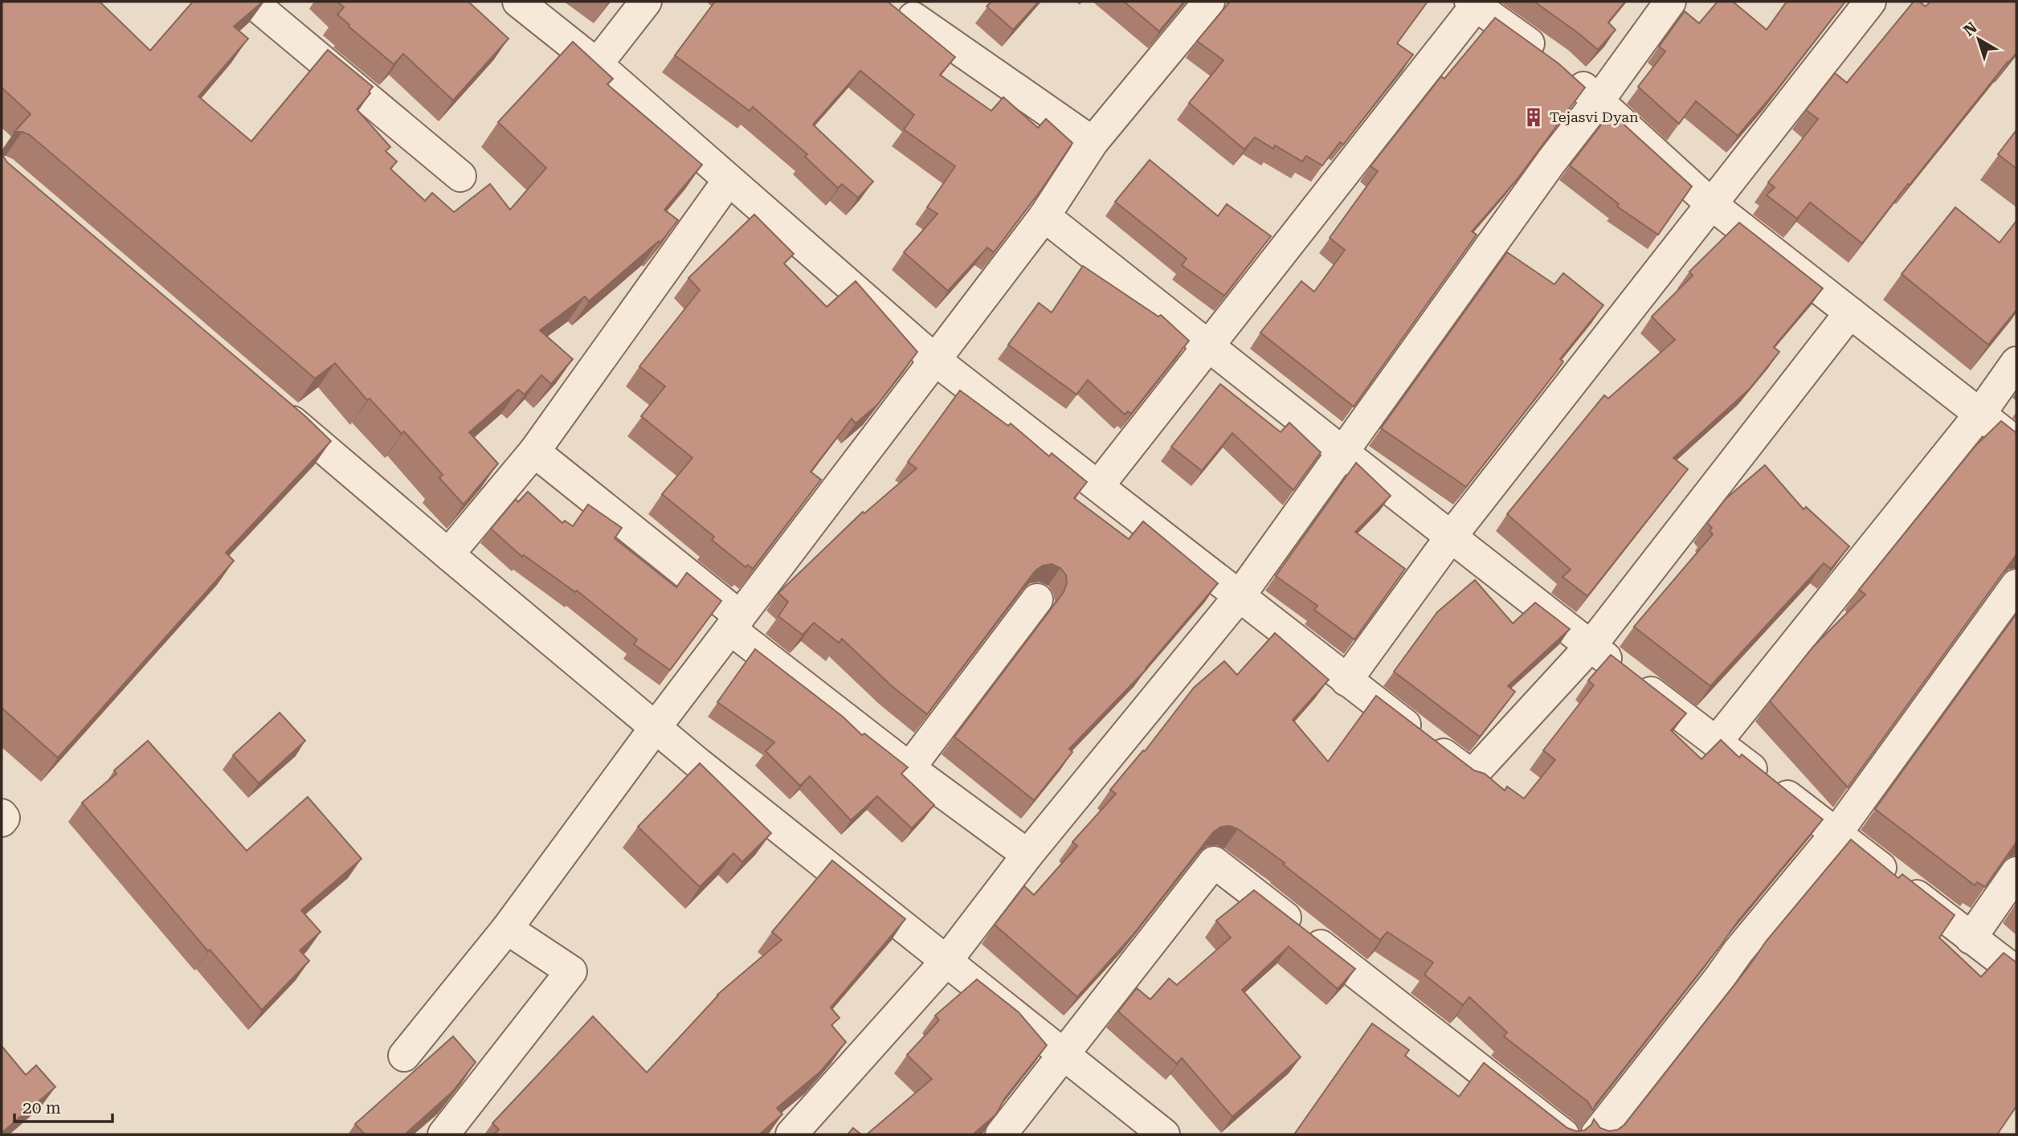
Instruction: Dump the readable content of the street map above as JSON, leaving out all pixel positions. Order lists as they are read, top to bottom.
{
  "places": {
    "building": ["Tejasvi Dyan"]
  },
  "scale_bar": "20 m",
  "north": "top left"
}
